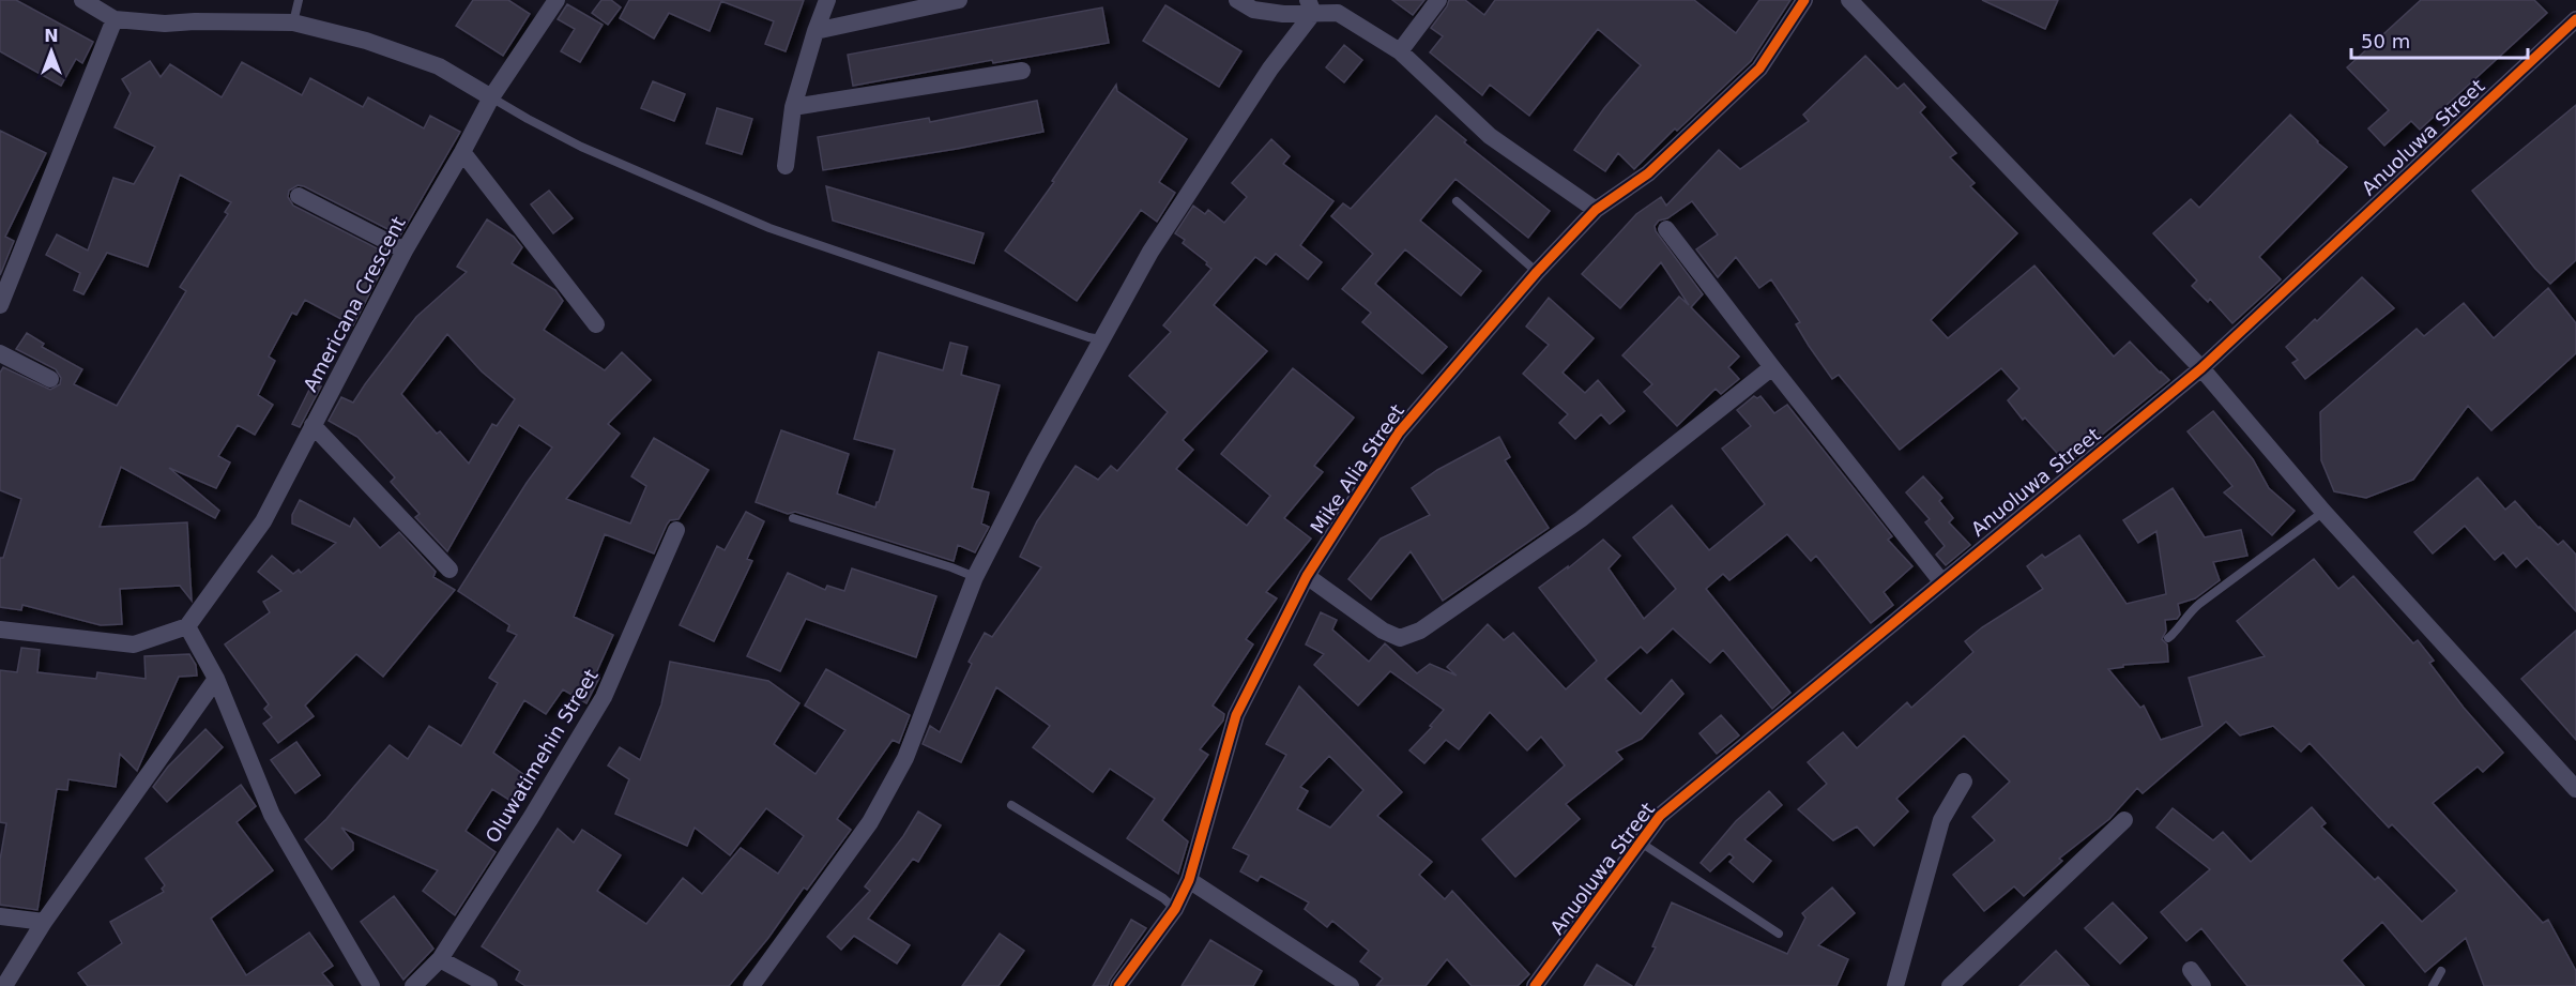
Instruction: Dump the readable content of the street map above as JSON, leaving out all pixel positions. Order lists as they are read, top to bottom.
{
  "streets": {
    "street": [
      "Anuoluwa Street",
      "Americana Crescent",
      "Mike Alia Street",
      "Oluwatimehin Street"
    ]
  },
  "scale_bar": "50 m",
  "north": "top"
}
